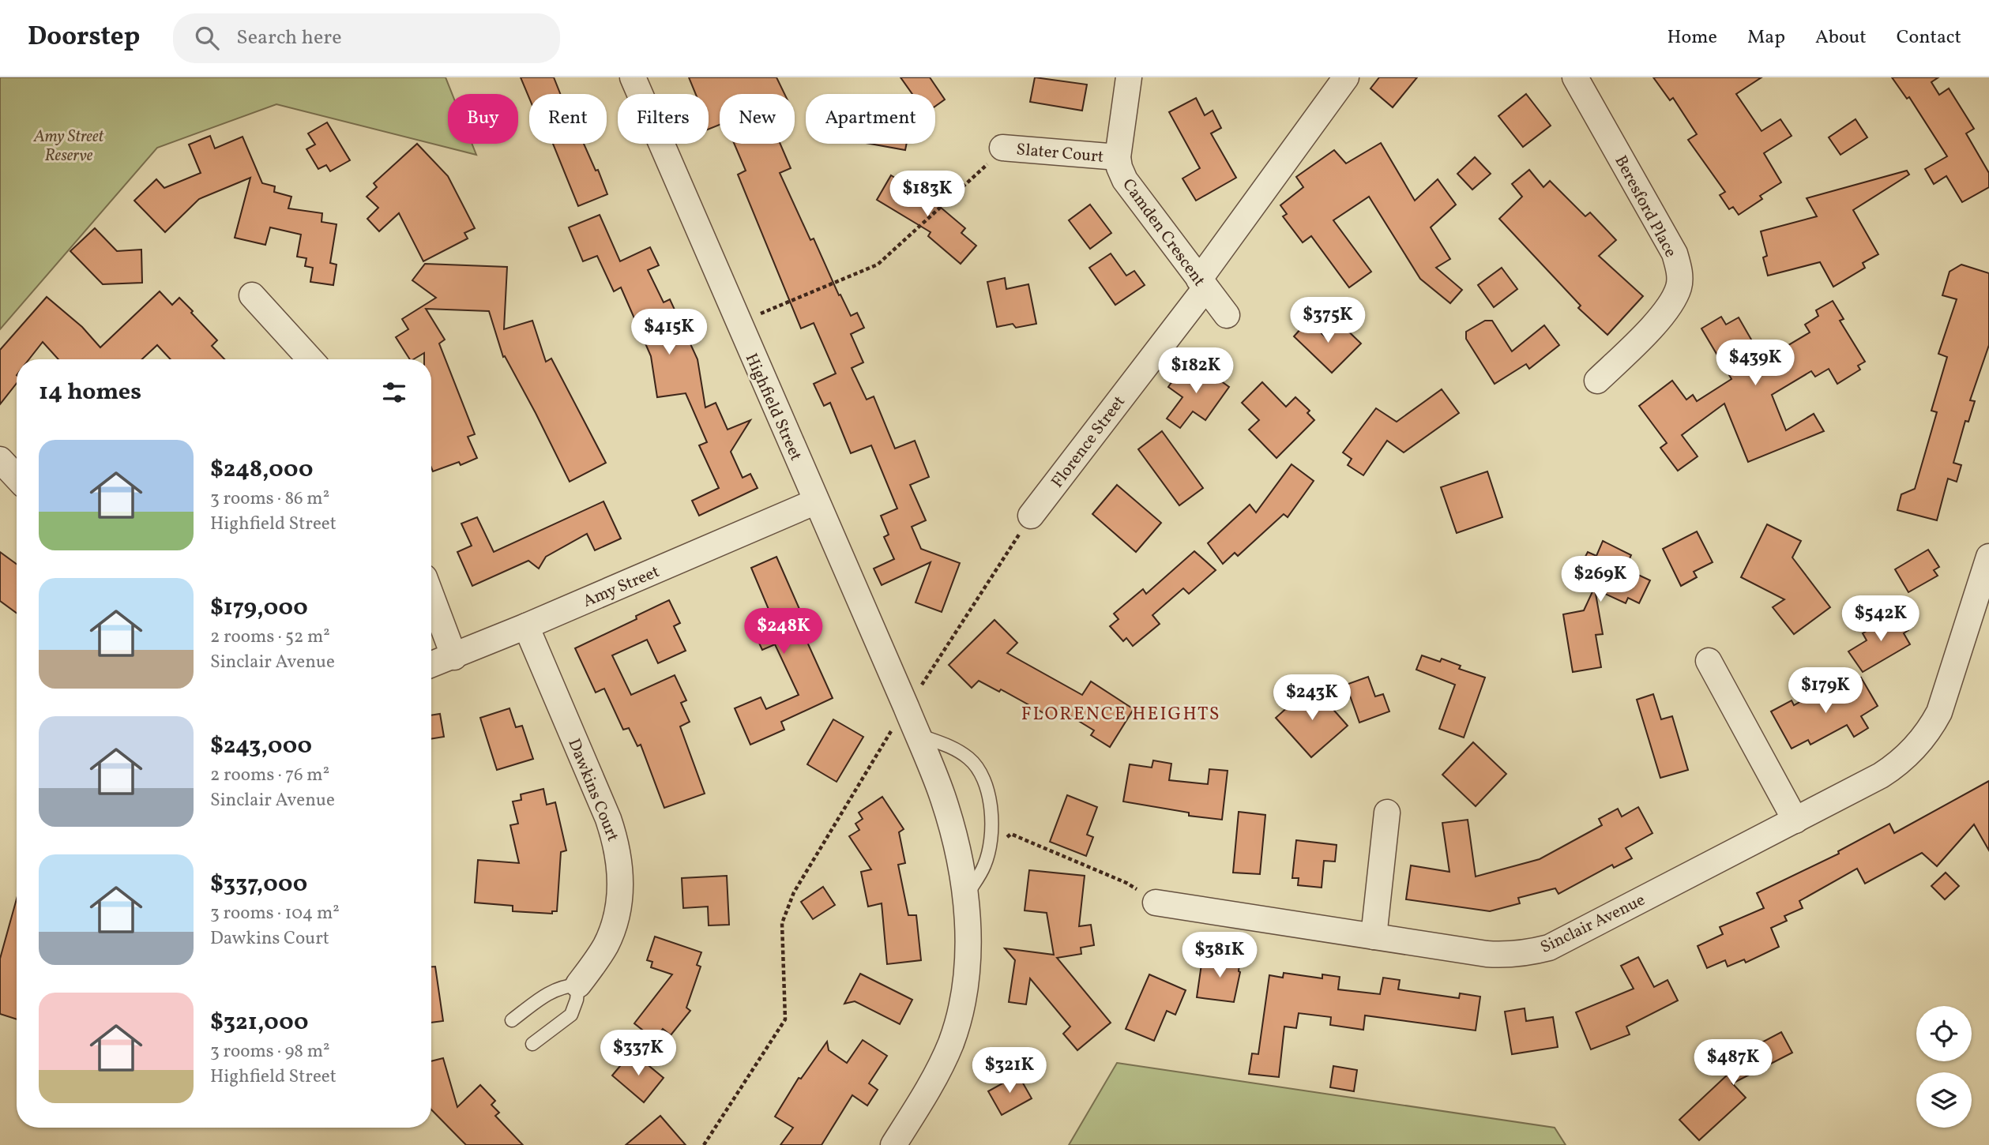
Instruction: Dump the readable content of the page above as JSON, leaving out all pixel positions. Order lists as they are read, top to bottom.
{
  "streets": {
    "street": [
      "Slater Court",
      "Beresford Place",
      "Camden Crescent",
      "Highfield Street",
      "Florence Street",
      "Amy Street",
      "Dawkins Court",
      "Sinclair Avenue"
    ]
  },
  "crossings": [
    ["Slater Court", "Camden Crescent"],
    ["Camden Crescent", "Florence Street"],
    ["Highfield Street", "Amy Street"],
    ["Amy Street", "Dawkins Court"]
  ],
  "districts": ["FLORENCE HEIGHTS"],
  "parks": ["Amy Street Reserve"],
  "page": {
    "header": "Doorstep",
    "search": "Search here",
    "nav": [
      "Home",
      "Map",
      "About",
      "Contact"
    ],
    "chip": [
      "Buy",
      "Rent",
      "Filters",
      "New",
      "Apartment"
    ],
    "price": [
      "$183K",
      "$375K",
      "$415K",
      "$439K",
      "$182K",
      "$269K",
      "$542K",
      "$248K",
      "$179K",
      "$243K",
      "$381K",
      "$337K",
      "$487K",
      "$321K"
    ],
    "heading": "14 homes",
    "list": [
      {
        "name": "$248,000",
        "note": "3 rooms · 86 m² · Highfield Street"
      },
      {
        "name": "$179,000",
        "note": "2 rooms · 52 m² · Sinclair Avenue"
      },
      {
        "name": "$243,000",
        "note": "2 rooms · 76 m² · Sinclair Avenue"
      },
      {
        "name": "$337,000",
        "note": "3 rooms · 104 m² · Dawkins Court"
      },
      {
        "name": "$321,000",
        "note": "3 rooms · 98 m² · Highfield Street"
      }
    ]
  }
}
